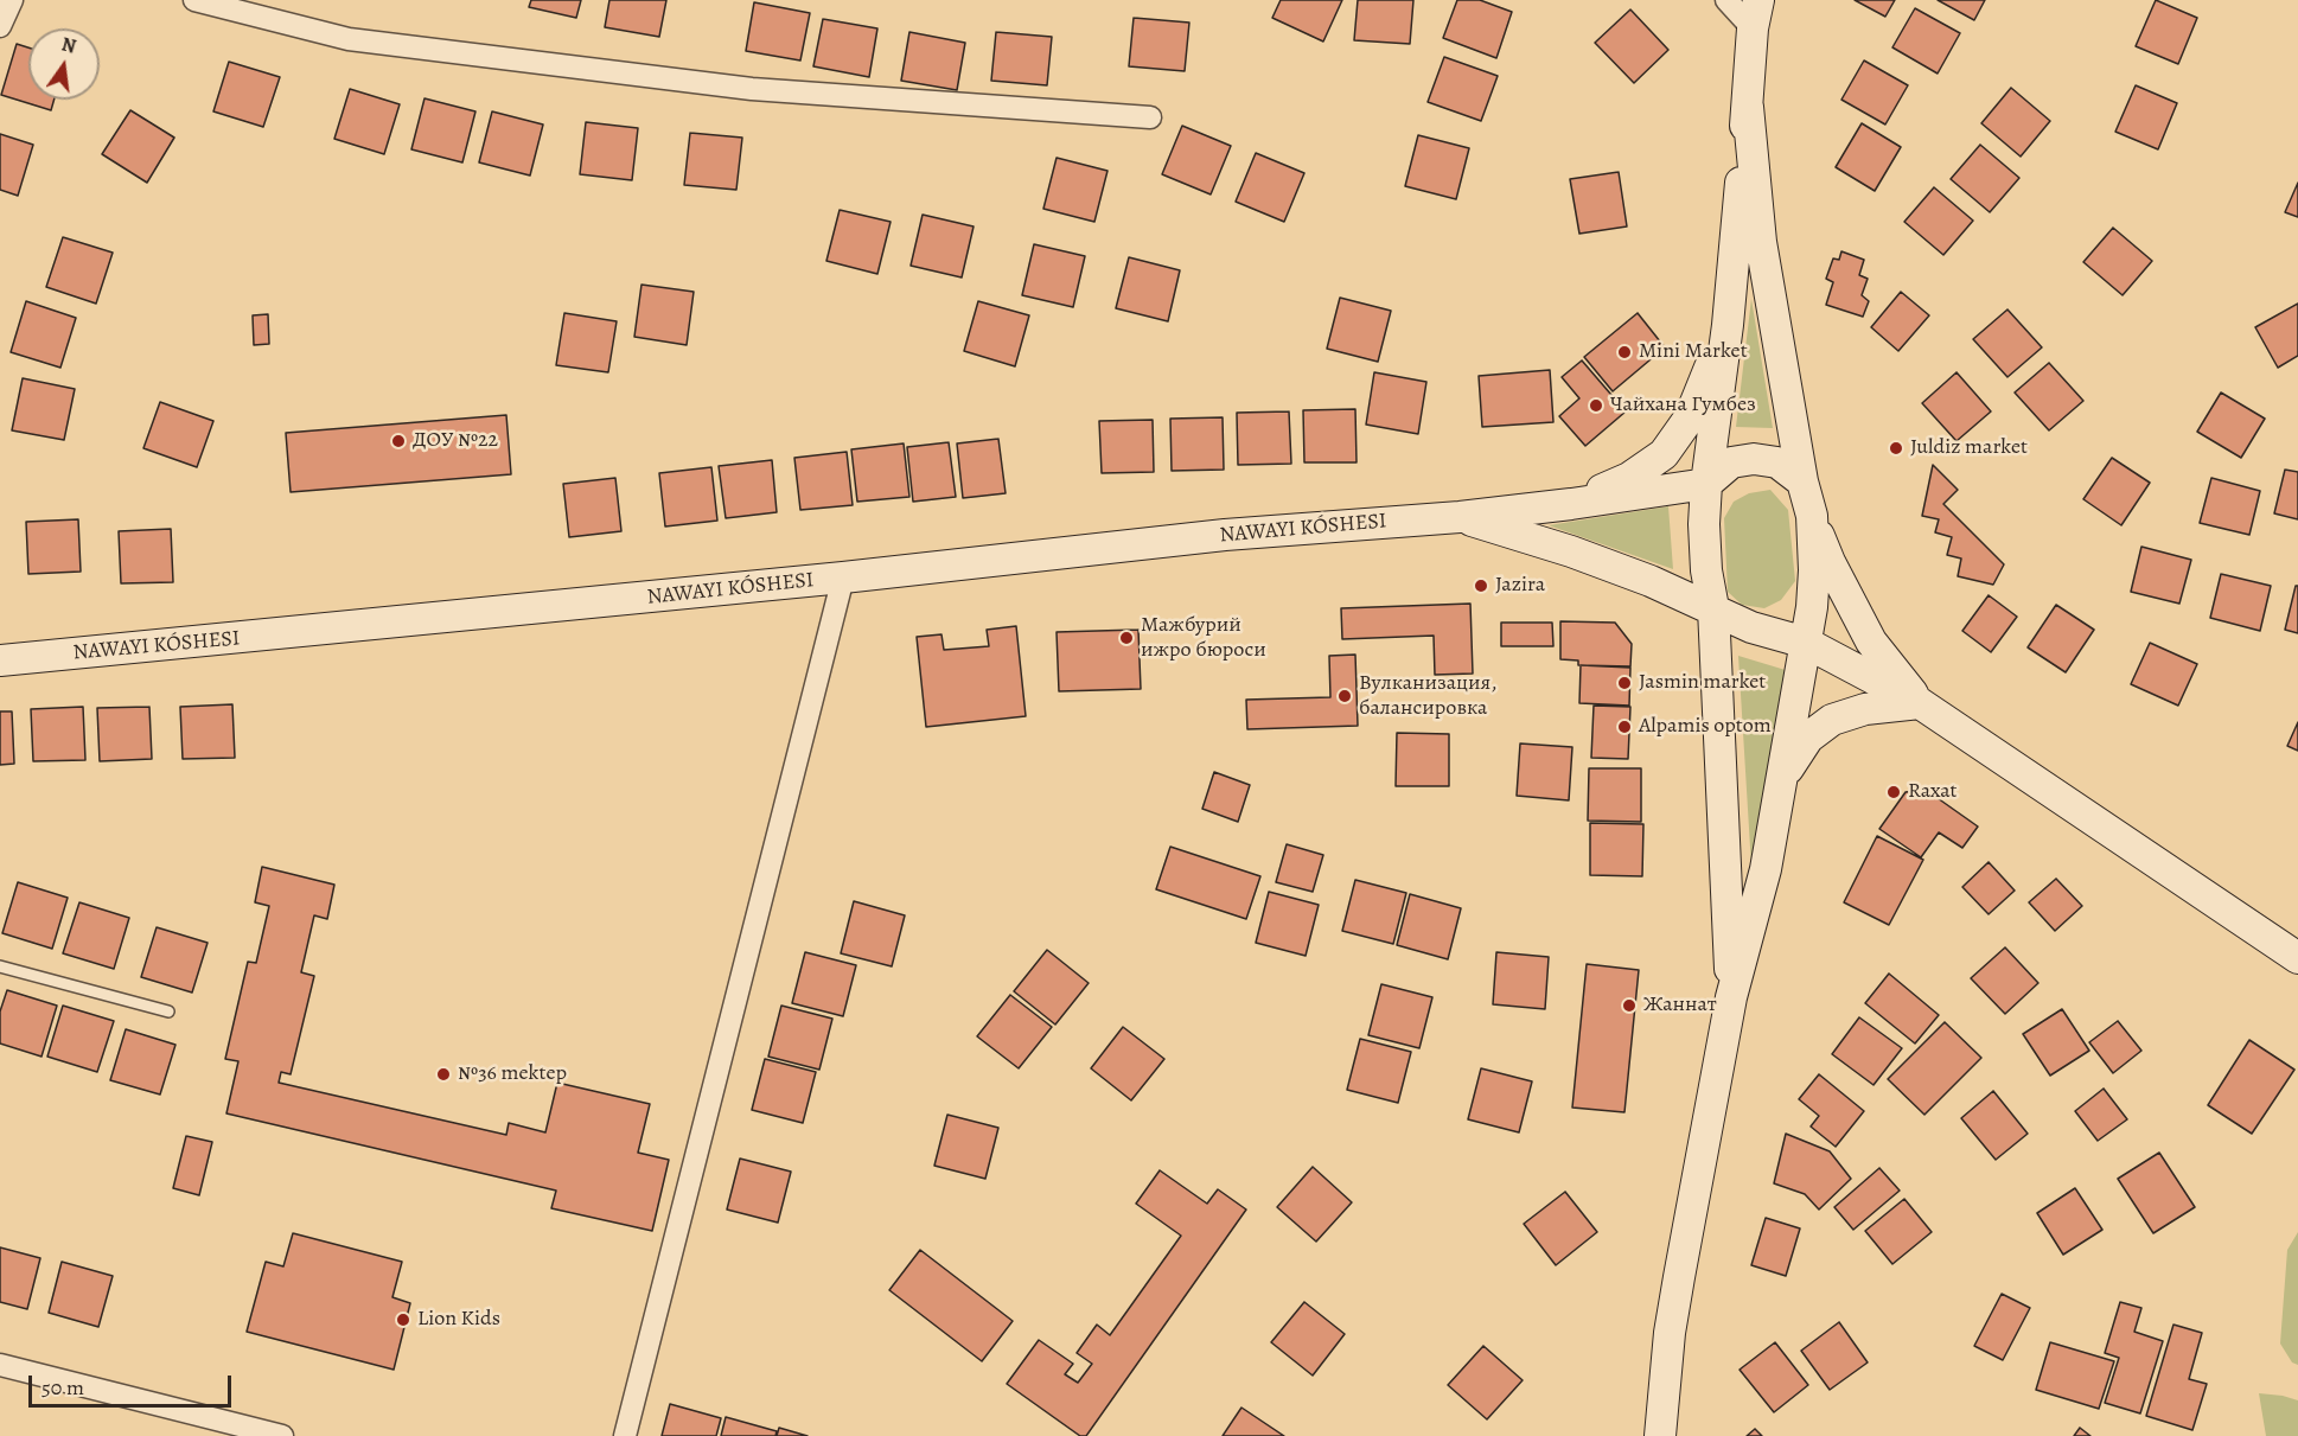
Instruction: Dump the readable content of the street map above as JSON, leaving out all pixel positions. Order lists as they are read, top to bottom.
{
  "places": [
    "Mini Market",
    "Чайхана Гумбез",
    "ДОУ №22",
    "Juldiz market",
    "Jazira",
    "Мажбурий ижро бюроси",
    "Jasmin market",
    "Вулканизация, балансировка",
    "Alpamis optom",
    "Raxat",
    "Жаннат",
    "№36 mektep",
    "Lion Kids"
  ],
  "scale_bar": "50 m",
  "north": "top"
}
